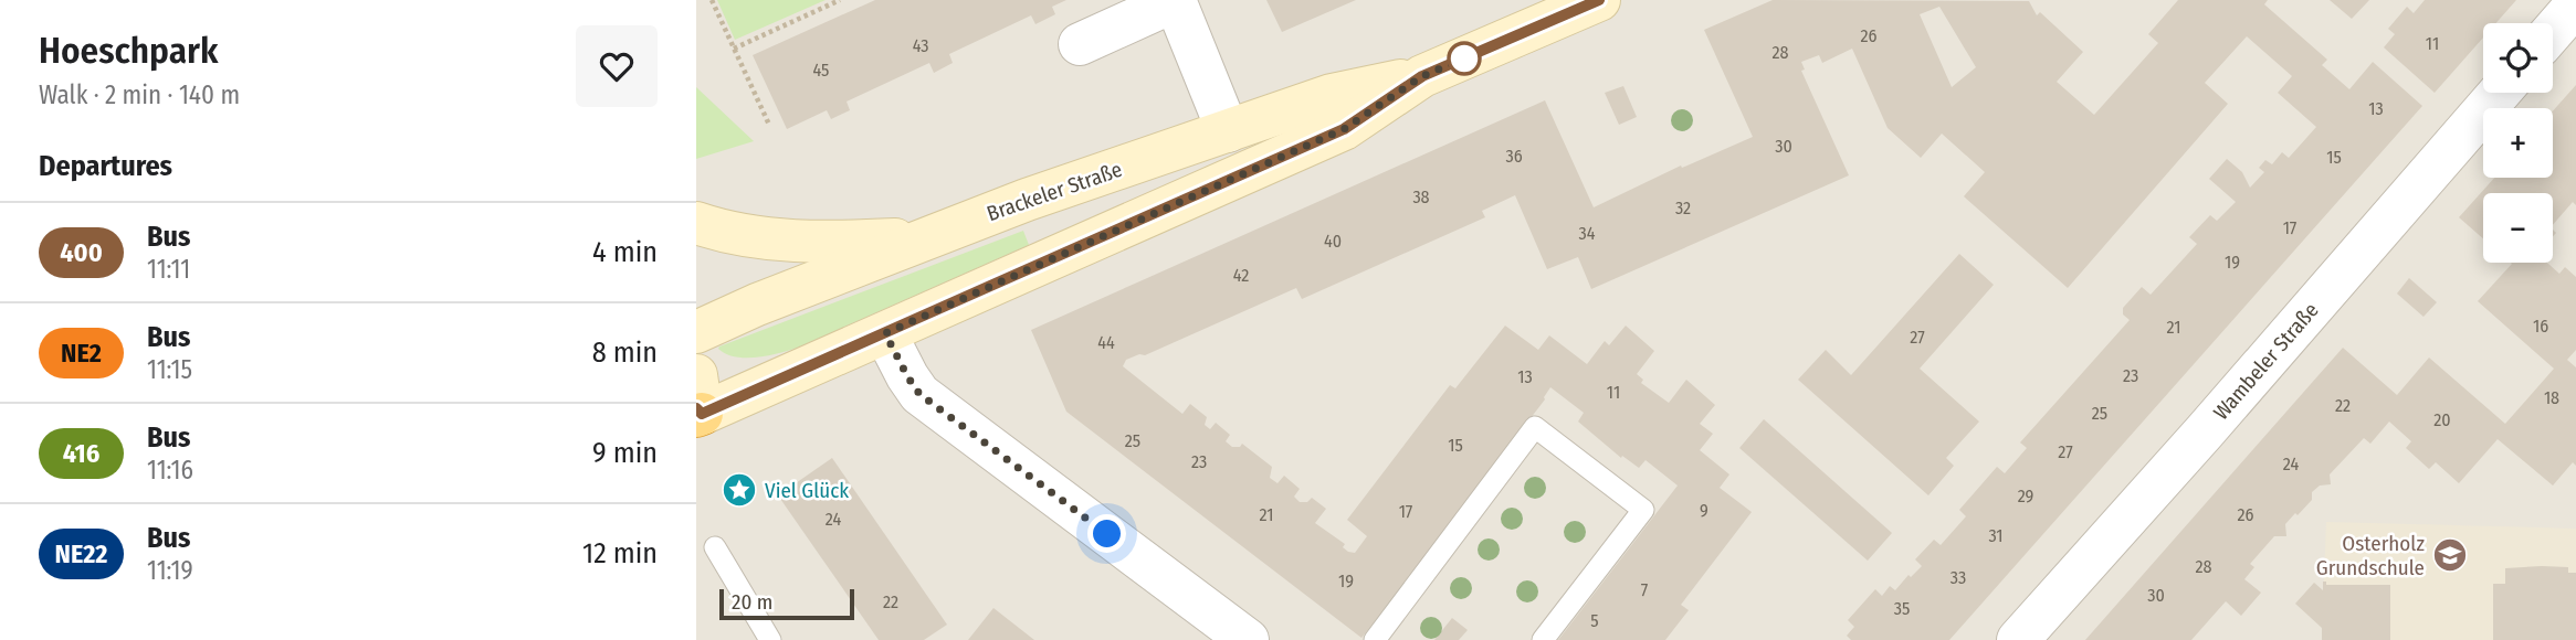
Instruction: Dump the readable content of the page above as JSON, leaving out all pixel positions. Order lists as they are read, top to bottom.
{
  "streets": {
    "main road": ["Brackeler Straße"],
    "street": ["Wambeler Straße"]
  },
  "places": {
    "place": ["Viel Glück"],
    "school or university": ["Osterholz Grundschule"]
  },
  "lines": ["bus line 400"],
  "house_numbers": [
    "26",
    "11",
    "43",
    "28",
    "45",
    "13",
    "30",
    "36",
    "15",
    "38",
    "32",
    "17",
    "34",
    "40",
    "19",
    "42",
    "16",
    "21",
    "27",
    "44",
    "23",
    "13",
    "11",
    "18",
    "22",
    "25",
    "20",
    "25",
    "15",
    "27",
    "23",
    "24",
    "29",
    "9",
    "17",
    "21",
    "26",
    "24",
    "31",
    "28",
    "33",
    "19",
    "7",
    "30",
    "22",
    "35",
    "5"
  ],
  "scale_bar": "20 m",
  "page": {
    "heading": [
      ["Hoeschpark", "Walk · 2 min · 140 m"],
      "Departures"
    ],
    "map_buttons": ["+", "−"],
    "list": [
      {
        "mark": "400",
        "name": "Bus",
        "note": "11:11",
        "value": "4 min"
      },
      {
        "mark": "NE2",
        "name": "Bus",
        "note": "11:15",
        "value": "8 min"
      },
      {
        "mark": "416",
        "name": "Bus",
        "note": "11:16",
        "value": "9 min"
      },
      {
        "mark": "NE22",
        "name": "Bus",
        "note": "11:19",
        "value": "12 min"
      }
    ],
    "scale": "20 m"
  }
}
